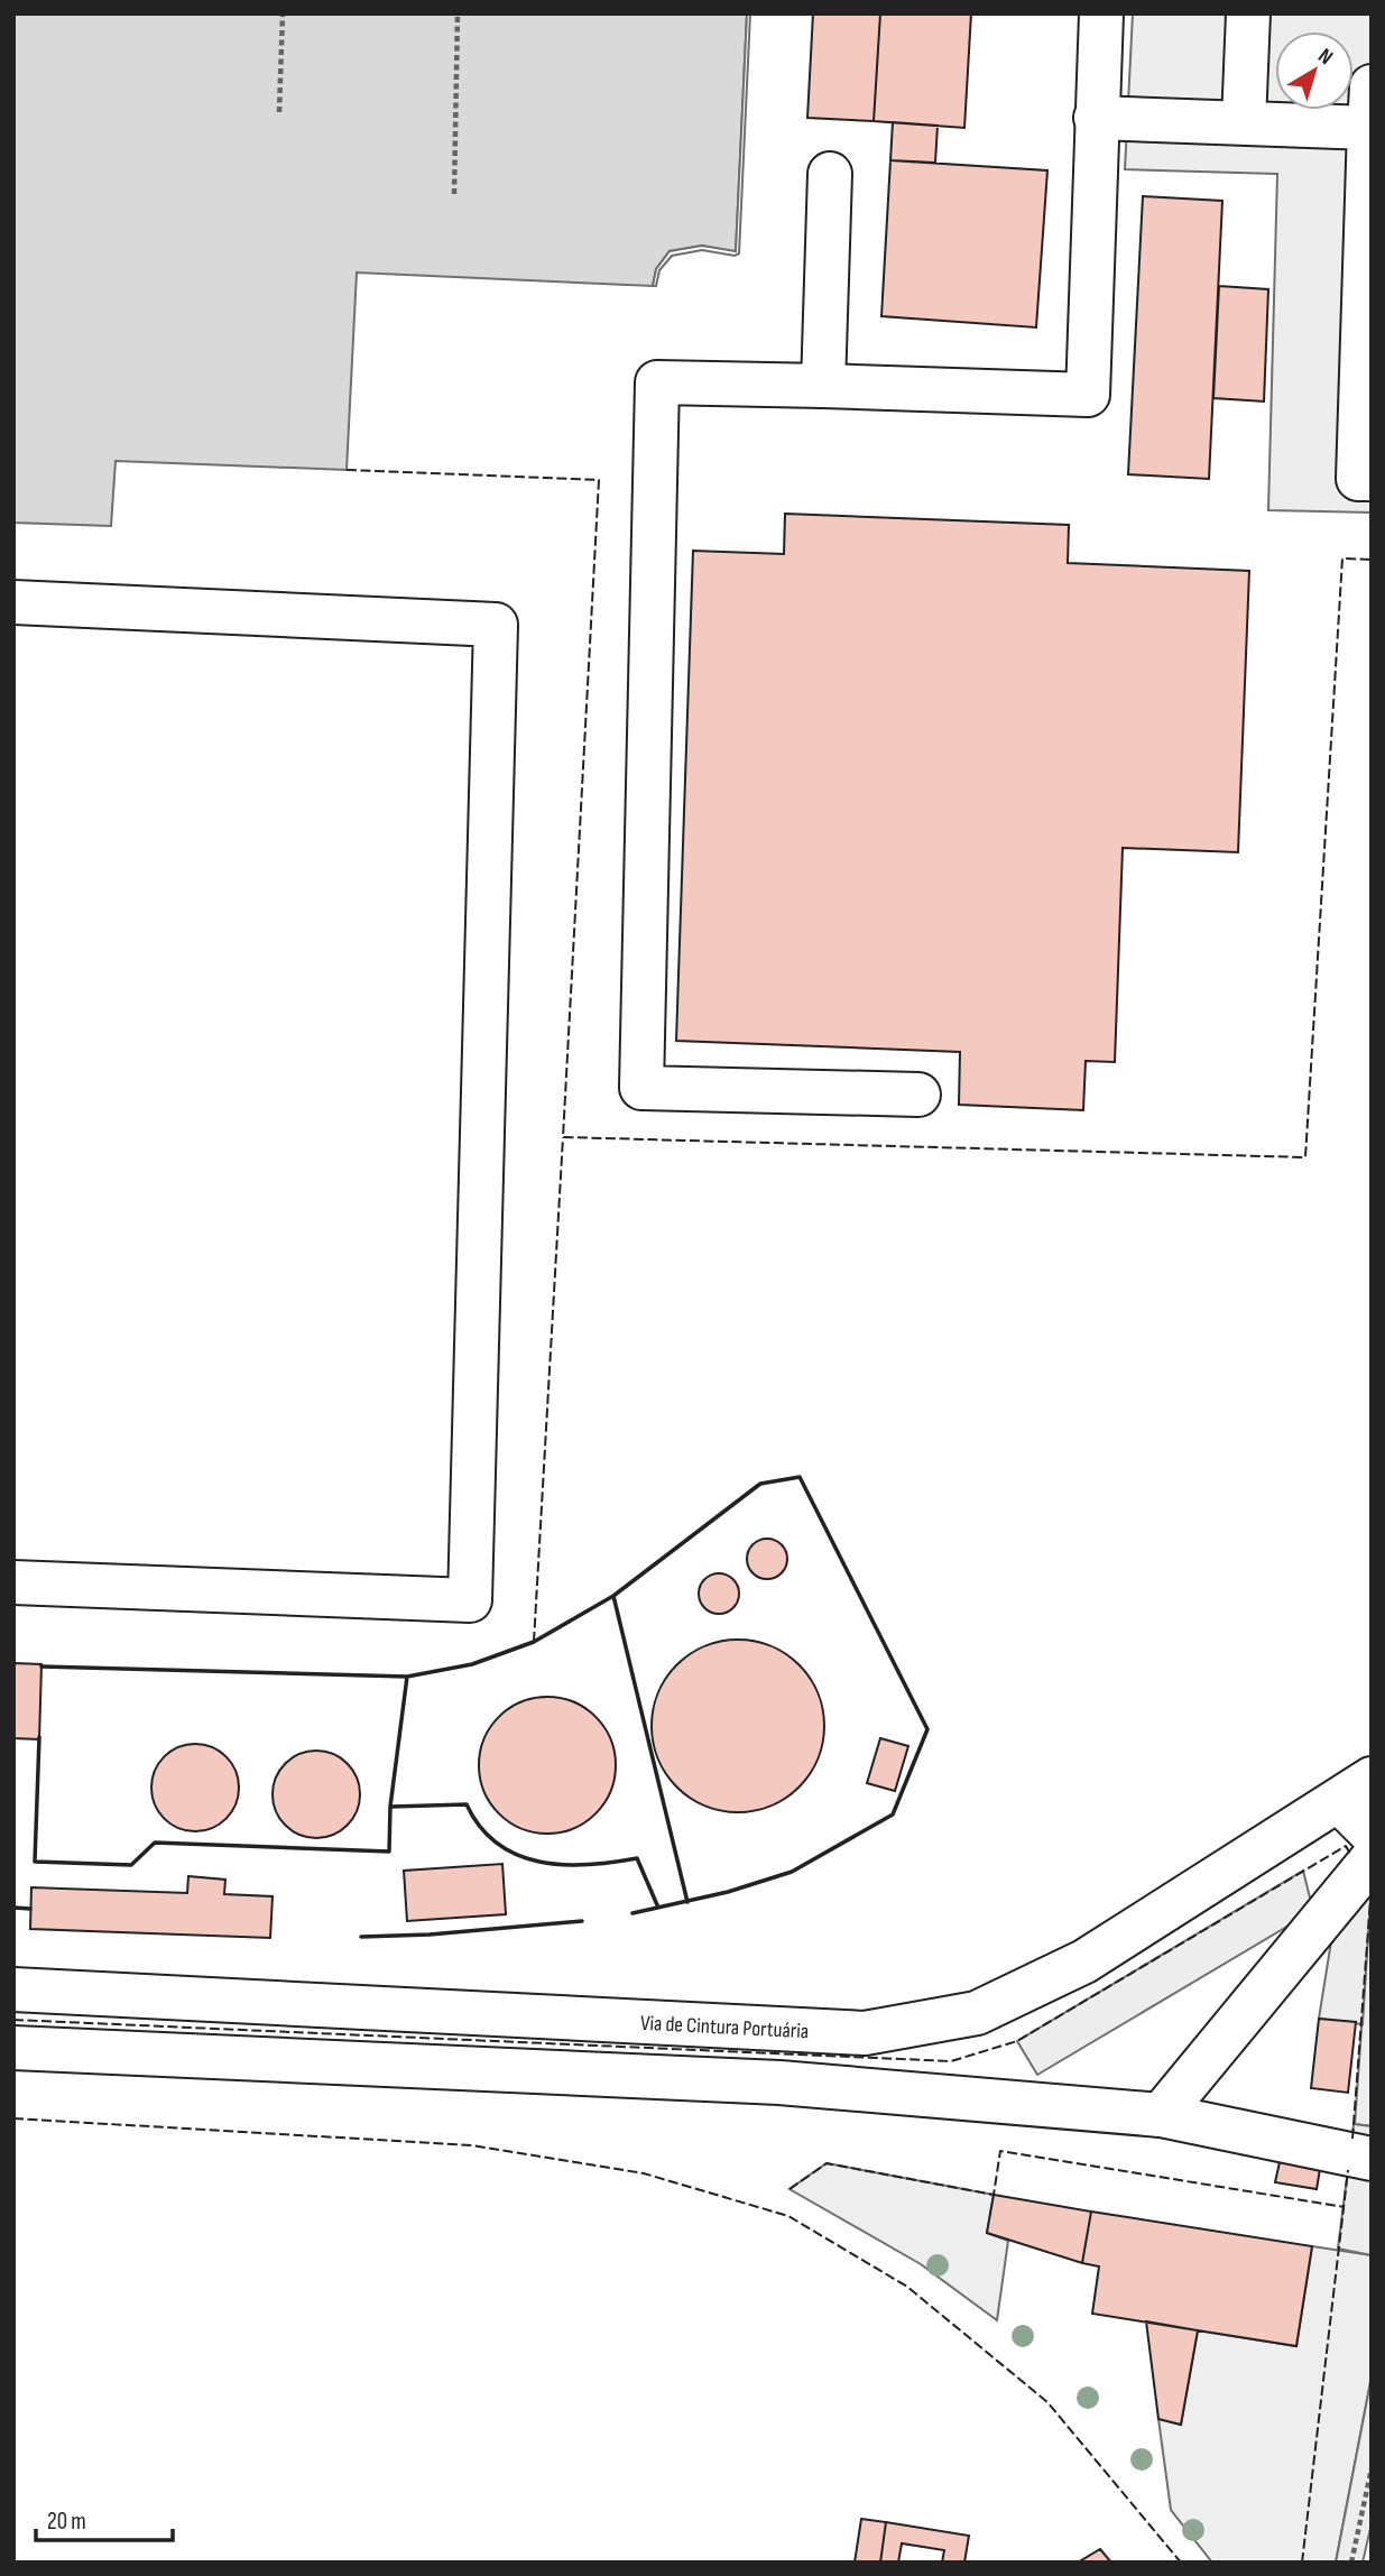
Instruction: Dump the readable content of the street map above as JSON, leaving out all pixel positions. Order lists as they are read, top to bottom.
{
  "streets": {
    "lane": ["Via de Cintura Portuária"]
  },
  "scale_bar": "20 m",
  "north": "top right"
}
